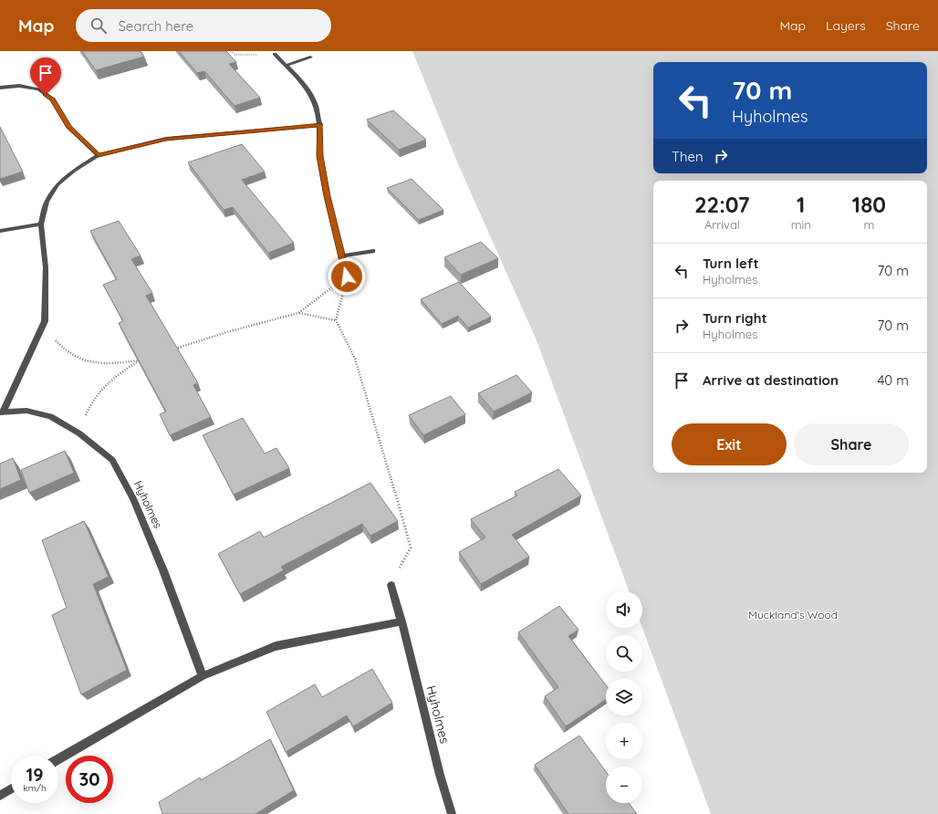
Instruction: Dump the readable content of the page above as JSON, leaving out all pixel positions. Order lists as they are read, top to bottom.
{
  "streets": {
    "street": ["Hyholmes"]
  },
  "parks": ["Muckland's Wood"],
  "page": {
    "header": "Map",
    "search": "Search here",
    "nav": ["Map", "Layers", "Share"],
    "turn": ["70 m", "Hyholmes"],
    "then": "Then",
    "eta": [
      "22:07",
      "Arrival",
      "1",
      "min",
      "180",
      "m"
    ],
    "list": [
      {
        "name": "Turn left",
        "note": "Hyholmes",
        "value": "70 m"
      },
      {
        "name": "Turn right",
        "note": "Hyholmes",
        "value": "70 m"
      },
      {
        "name": "Arrive at destination",
        "value": "40 m"
      }
    ],
    "buttons": ["Exit", "Share"],
    "map_buttons": ["+", "−"],
    "speed": "19 km/h",
    "limit": "30"
  }
}
